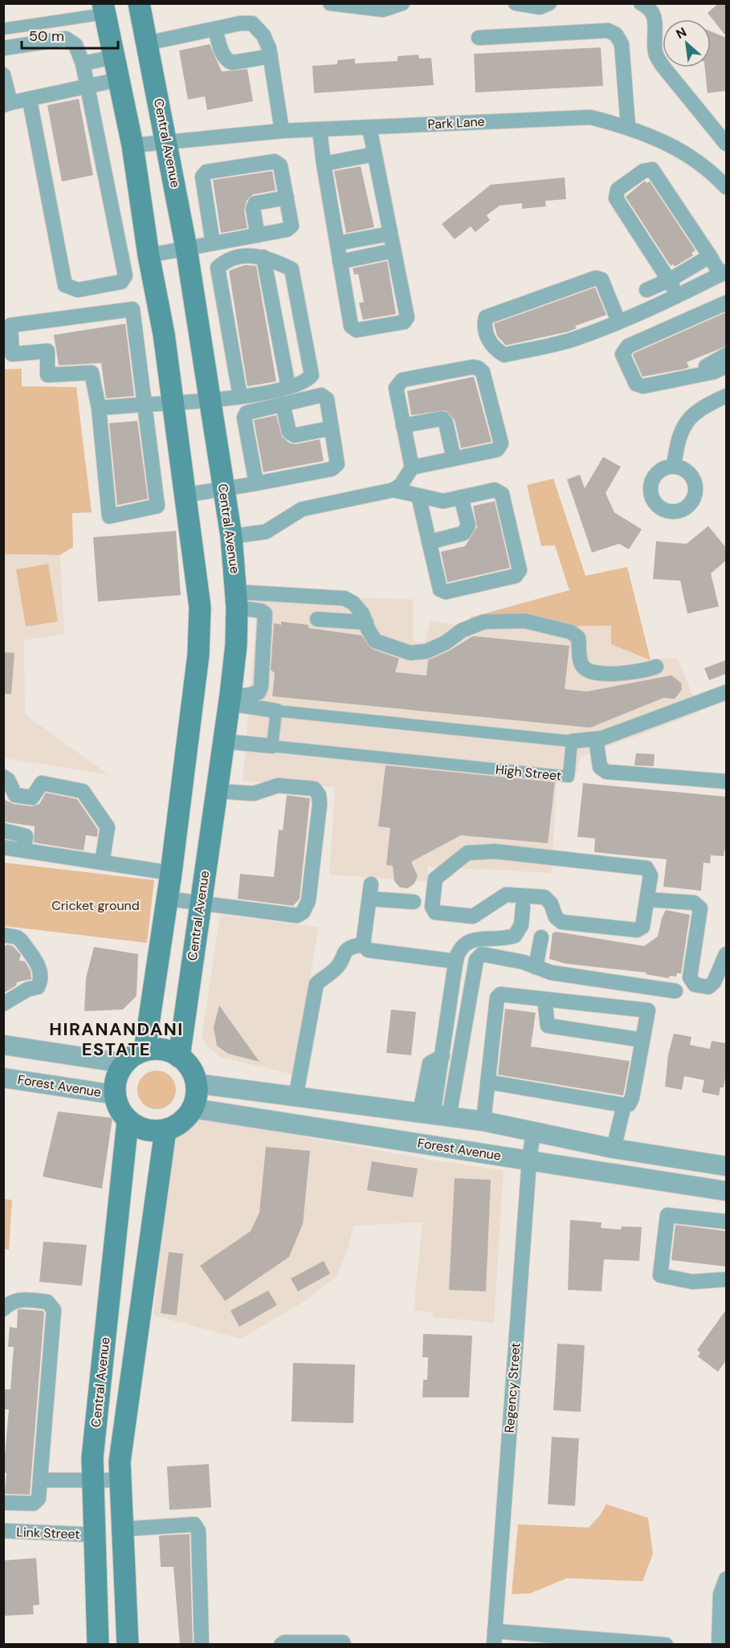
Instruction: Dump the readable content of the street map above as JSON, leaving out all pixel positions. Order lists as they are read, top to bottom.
{
  "streets": {
    "main road": ["Central Avenue"],
    "street": [
      "Park Lane",
      "High Street",
      "Forest Avenue",
      "Regency Street",
      "Link Street"
    ]
  },
  "crossings": [
    ["Park Lane", "Central Avenue"],
    ["Central Avenue", "High Street"],
    ["Central Avenue", "Forest Avenue"],
    ["Central Avenue", "Link Street"],
    ["Forest Avenue", "Regency Street"]
  ],
  "districts": ["HIRANANDANI ESTATE"],
  "parks": ["Cricket ground"],
  "scale_bar": "50 m",
  "north": "top left"
}
